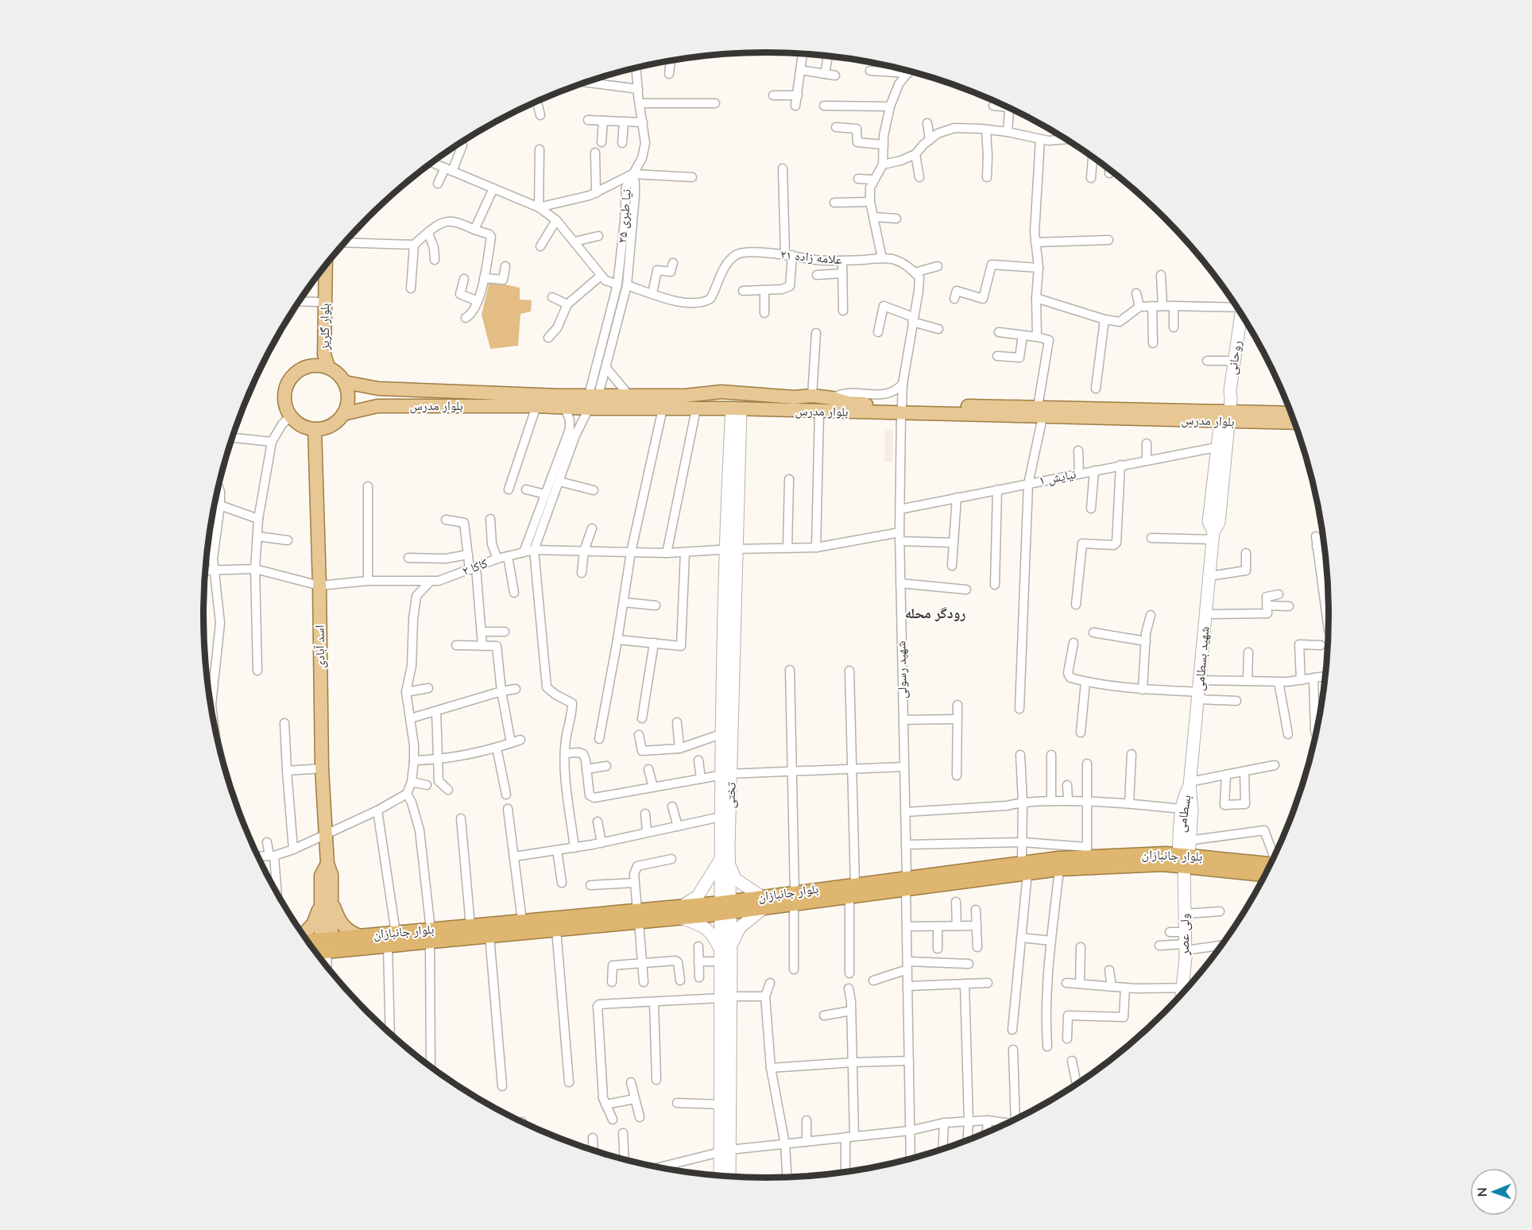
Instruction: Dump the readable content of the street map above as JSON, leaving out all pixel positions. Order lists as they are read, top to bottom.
{
  "streets": {
    "highway": ["بلوار جانبازان"],
    "main road": [
      "بلوار گلریز",
      "روحانی",
      "بلوار مدرس",
      "اسد آبادی",
      "شهید بسطامی",
      "تختی",
      "بسطامی",
      "ولی عصر"
    ],
    "street": [
      "نیا طبری ۲۵",
      "علامه زاده ۲۱",
      "نیایش ۱",
      "کاکا ۲",
      "شهید رسولی"
    ]
  },
  "crossings": [
    ["نیا طبری ۲۵", "علامه زاده ۲۱"],
    ["نیا طبری ۲۵", "بلوار مدرس"],
    ["بلوار گلریز", "بلوار مدرس"],
    ["بلوار گلریز", "اسد آبادی"],
    ["روحانی", "بلوار مدرس"],
    ["روحانی", "شهید بسطامی"],
    ["بلوار مدرس", "اسد آبادی"],
    ["بلوار مدرس", "شهید بسطامی"],
    ["بلوار مدرس", "شهید رسولی"],
    ["بلوار مدرس", "تختی"],
    ["نیایش ۱", "شهید بسطامی"],
    ["نیایش ۱", "شهید رسولی"],
    ["کاکا ۲", "اسد آبادی"],
    ["کاکا ۲", "شهید رسولی"],
    ["کاکا ۲", "تختی"],
    ["اسد آبادی", "بلوار جانبازان"],
    ["شهید بسطامی", "بسطامی"],
    ["شهید رسولی", "بلوار جانبازان"],
    ["تختی", "بلوار جانبازان"],
    ["بسطامی", "بلوار جانبازان"],
    ["بسطامی", "ولی عصر"],
    ["بلوار جانبازان", "ولی عصر"]
  ],
  "districts": ["رودگر محله"],
  "north": "left"
}
